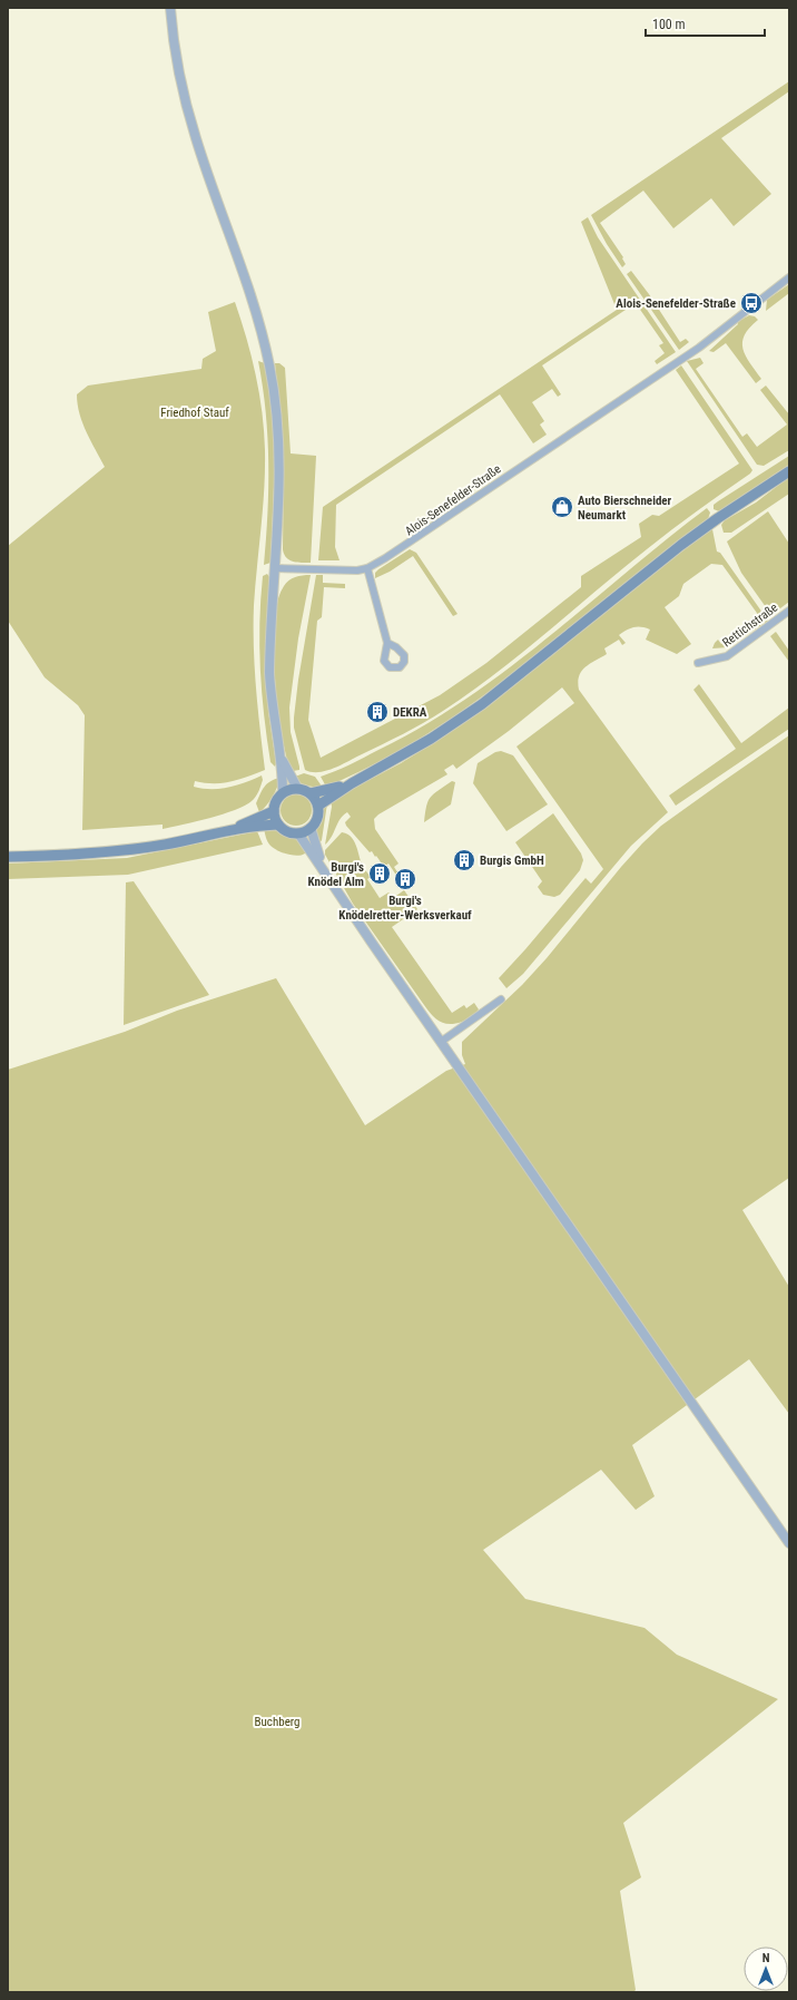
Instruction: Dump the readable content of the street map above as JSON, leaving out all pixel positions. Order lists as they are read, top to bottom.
{
  "streets": {
    "street": ["Alois-Senefelder-Straße", "Rettichstraße"]
  },
  "parks": ["Friedhof Stauf", "Buchberg"],
  "places": {
    "bus stop": ["Alois-Senefelder-Straße"],
    "shop": ["Auto Bierschneider Neumarkt"],
    "building": [
      "DEKRA",
      "Burgis GmbH",
      "Burgi's Knödel Alm",
      "Burgi's Knödelretter-Werksverkauf"
    ]
  },
  "scale_bar": "100 m",
  "north": "top"
}
